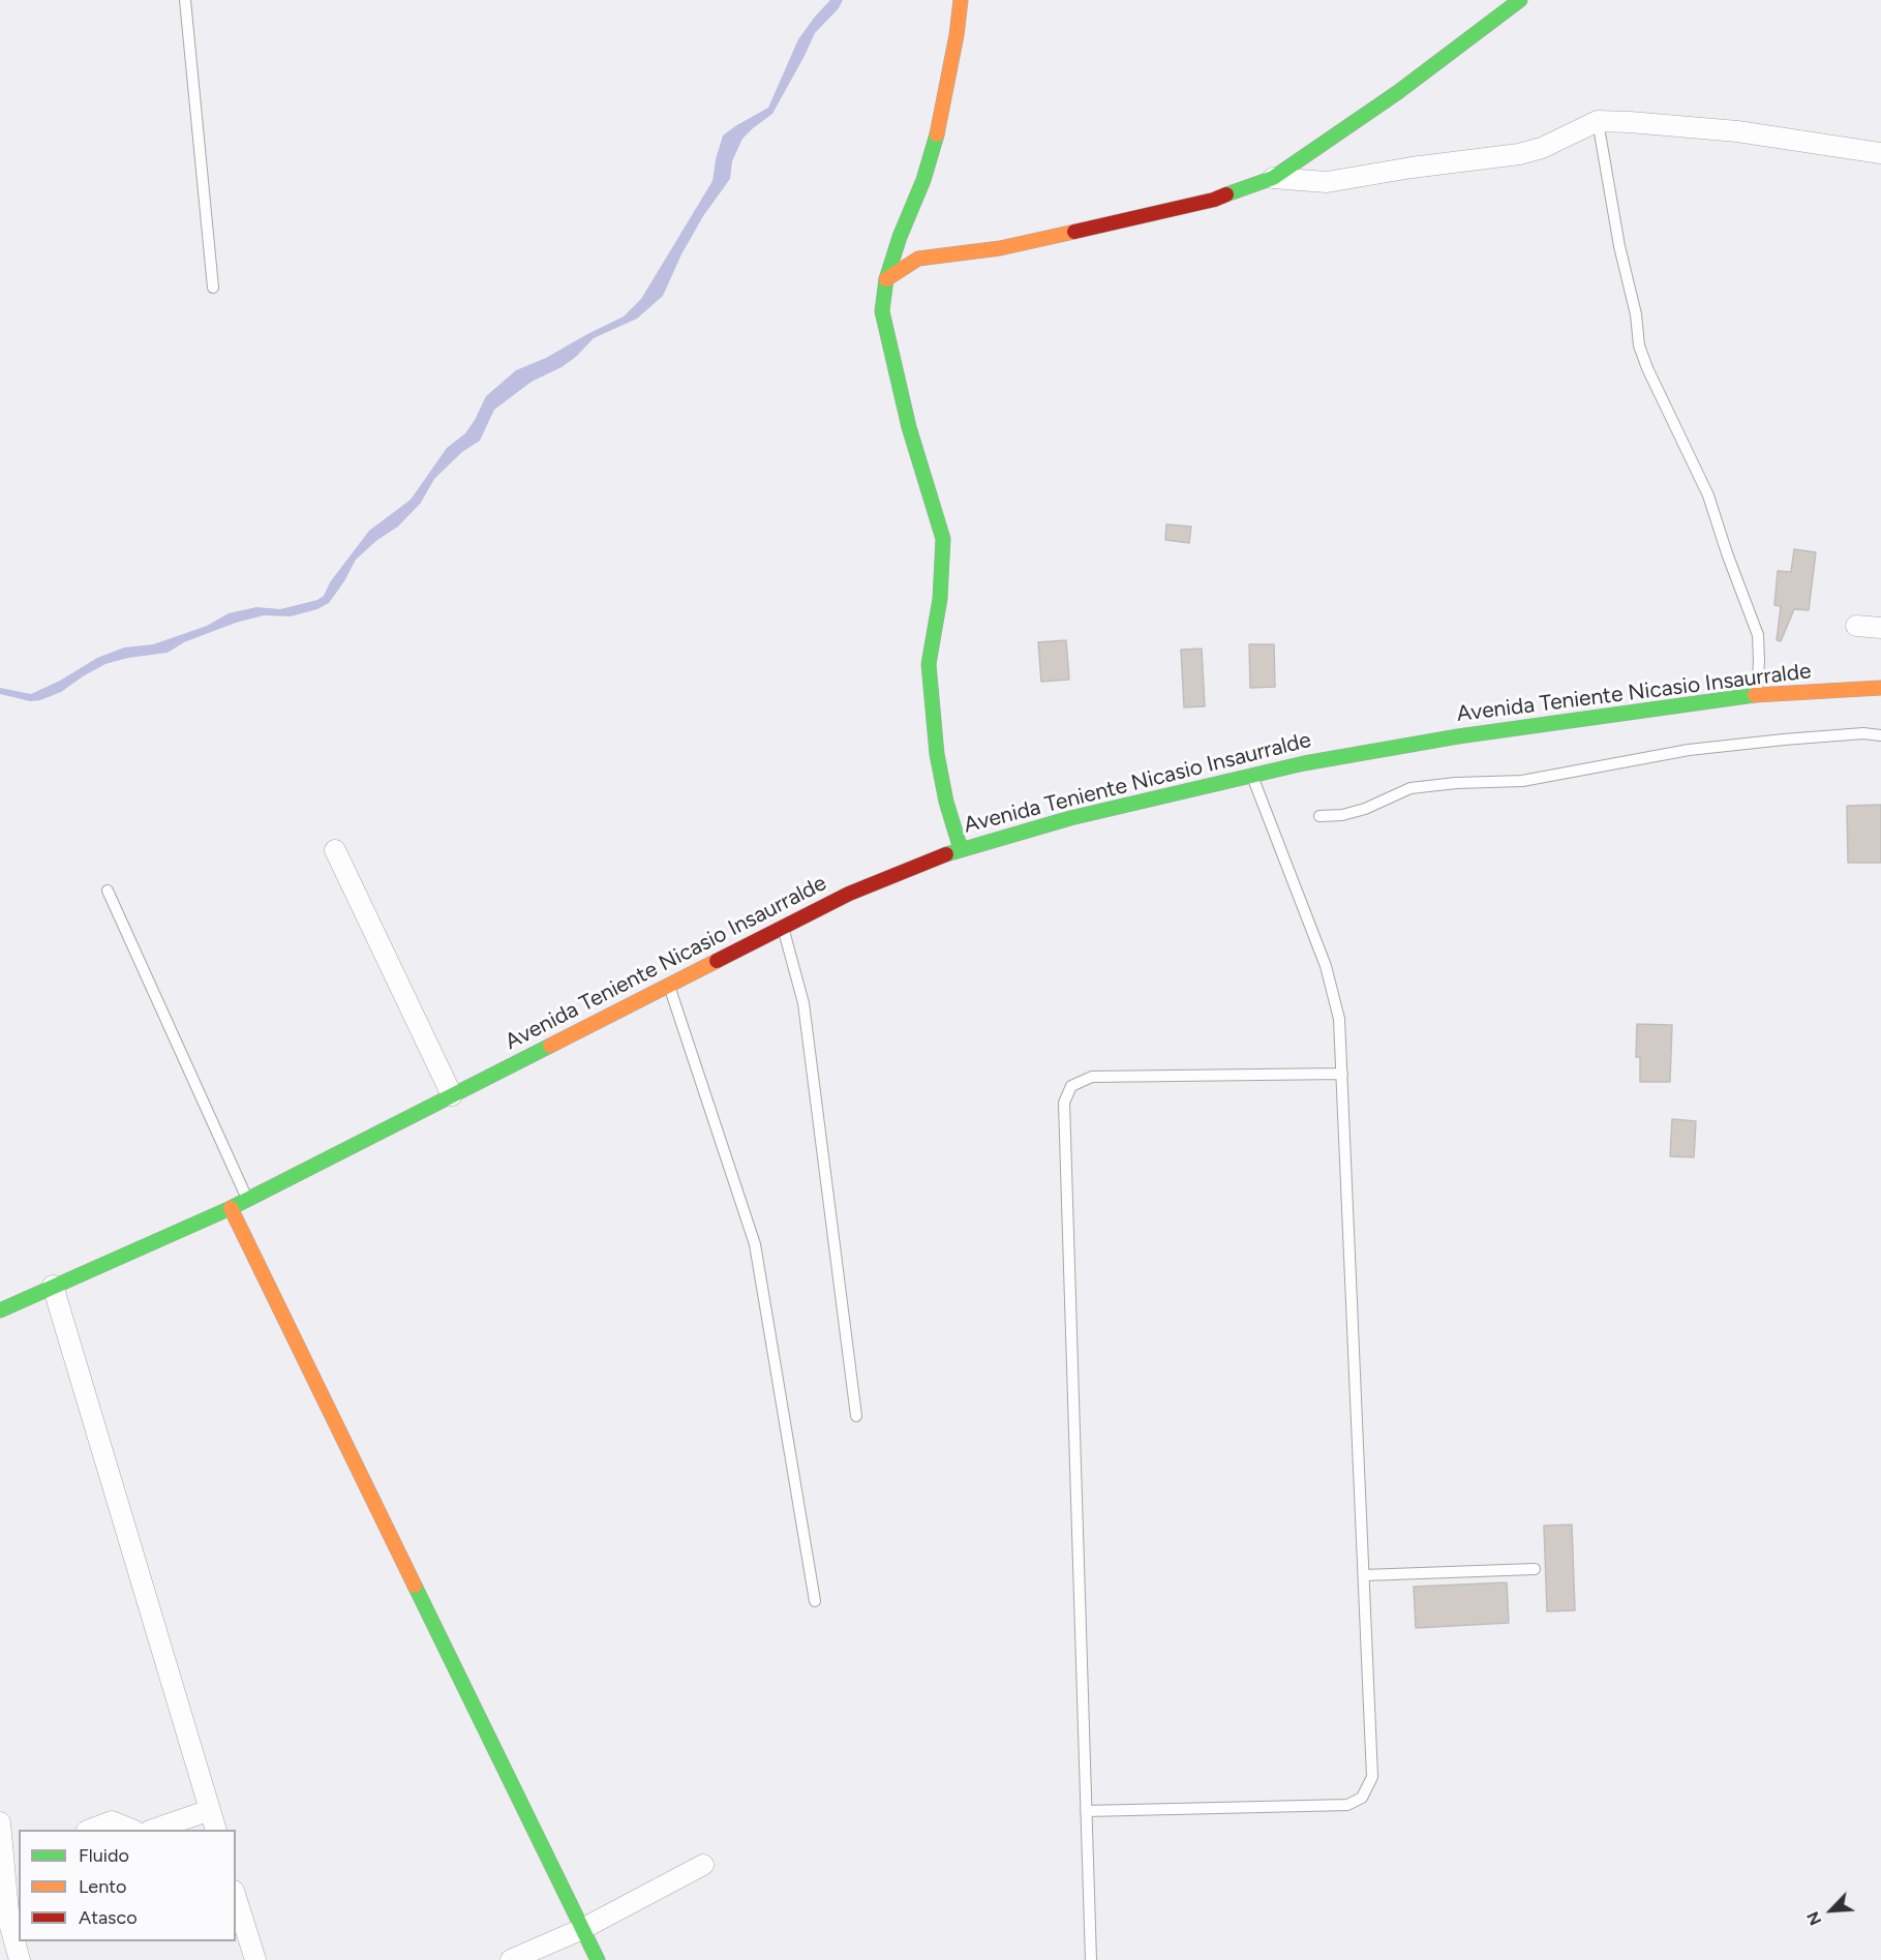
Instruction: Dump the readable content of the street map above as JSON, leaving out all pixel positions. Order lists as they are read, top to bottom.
{
  "streets": {
    "street": ["Avenida Teniente Nicasio Insaurralde"]
  },
  "legend": ["Fluido", "Lento", "Atasco"],
  "north": "bottom left"
}
